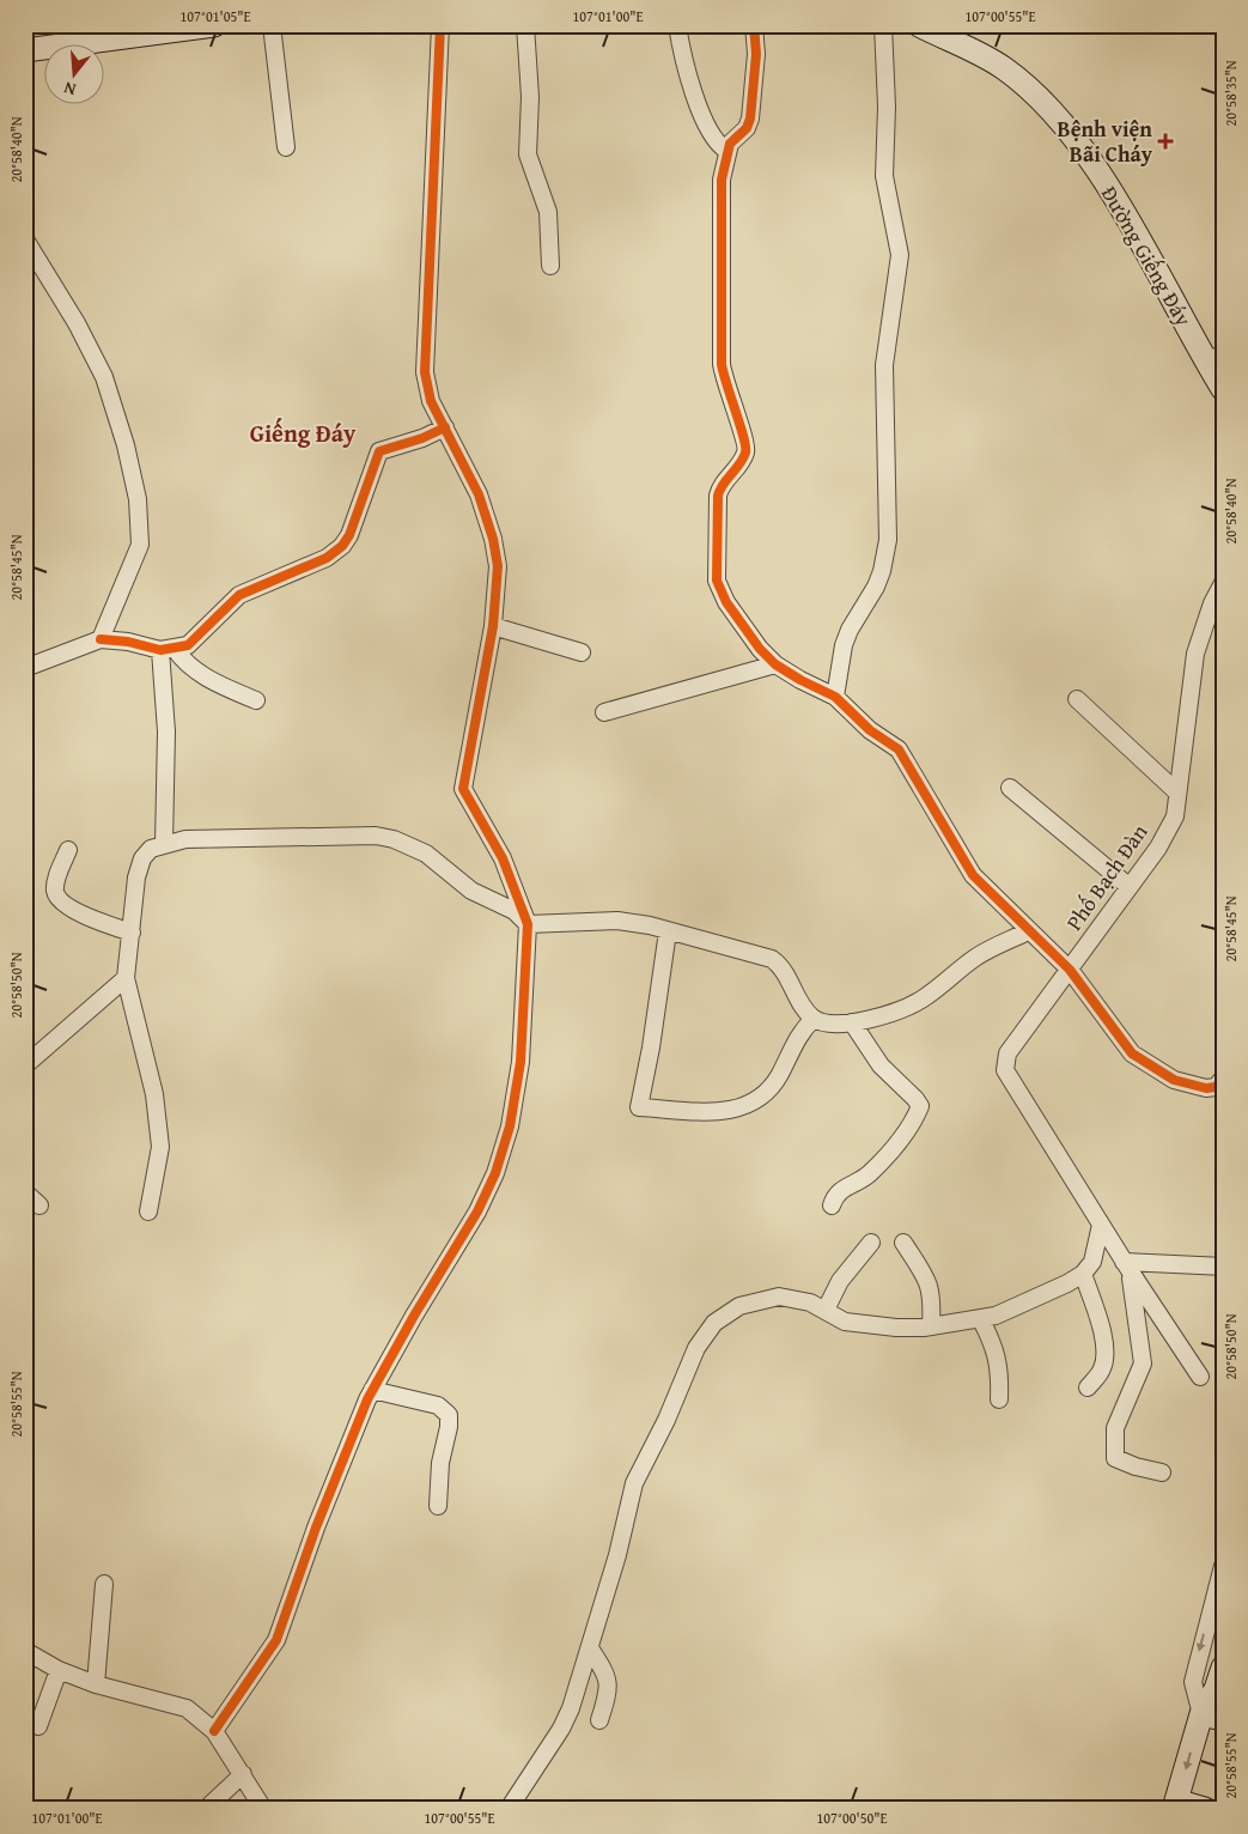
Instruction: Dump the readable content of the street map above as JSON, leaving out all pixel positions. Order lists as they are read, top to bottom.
{
  "streets": {
    "main road": ["Đường Giếng Đáy"],
    "street": ["Phố Bạch Đàn"]
  },
  "districts": ["Giếng Đáy"],
  "places": {
    "health": ["Bệnh viện Bãi Cháy"]
  },
  "north": "bottom",
  "coordinates": [
    "107°01'05\"E",
    "107°01'00\"E",
    "107°00'55\"E",
    "20°58'35\"N",
    "20°58'40\"N",
    "20°58'45\"N",
    "20°58'50\"N",
    "20°58'55\"N",
    "107°00'50\"E"
  ]
}
